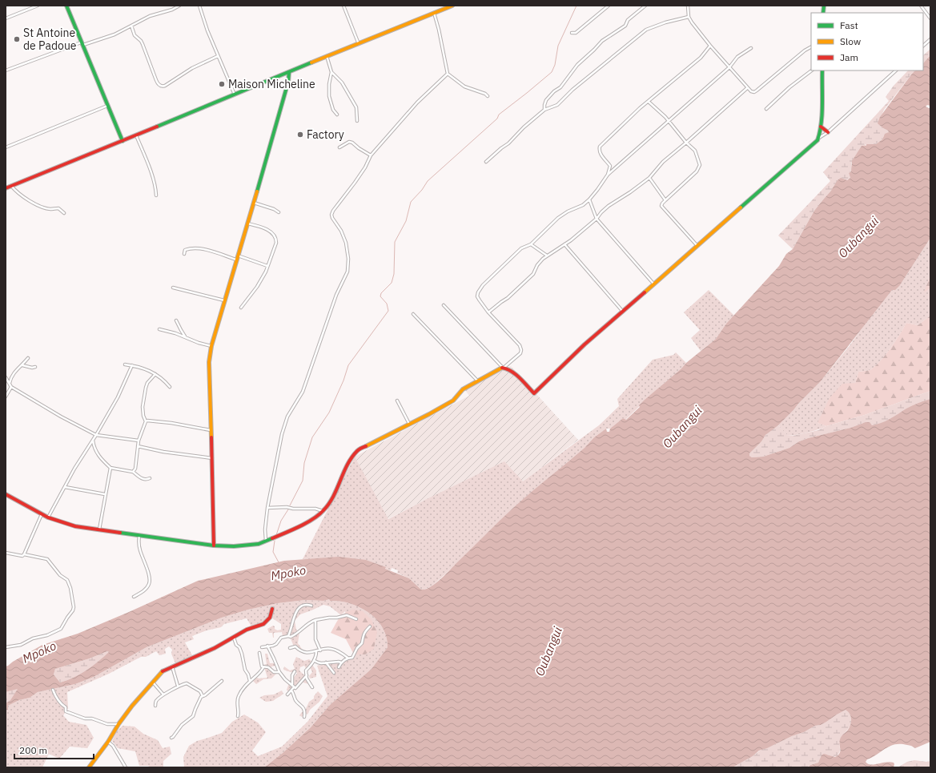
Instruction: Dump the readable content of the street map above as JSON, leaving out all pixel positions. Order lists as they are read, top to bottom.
{
  "water": ["Oubangui", "Mpoko"],
  "places": ["St Antoine de Padoue", "Maison Micheline", "Factory"],
  "legend": ["Fast", "Slow", "Jam"],
  "scale_bar": "200 m"
}
